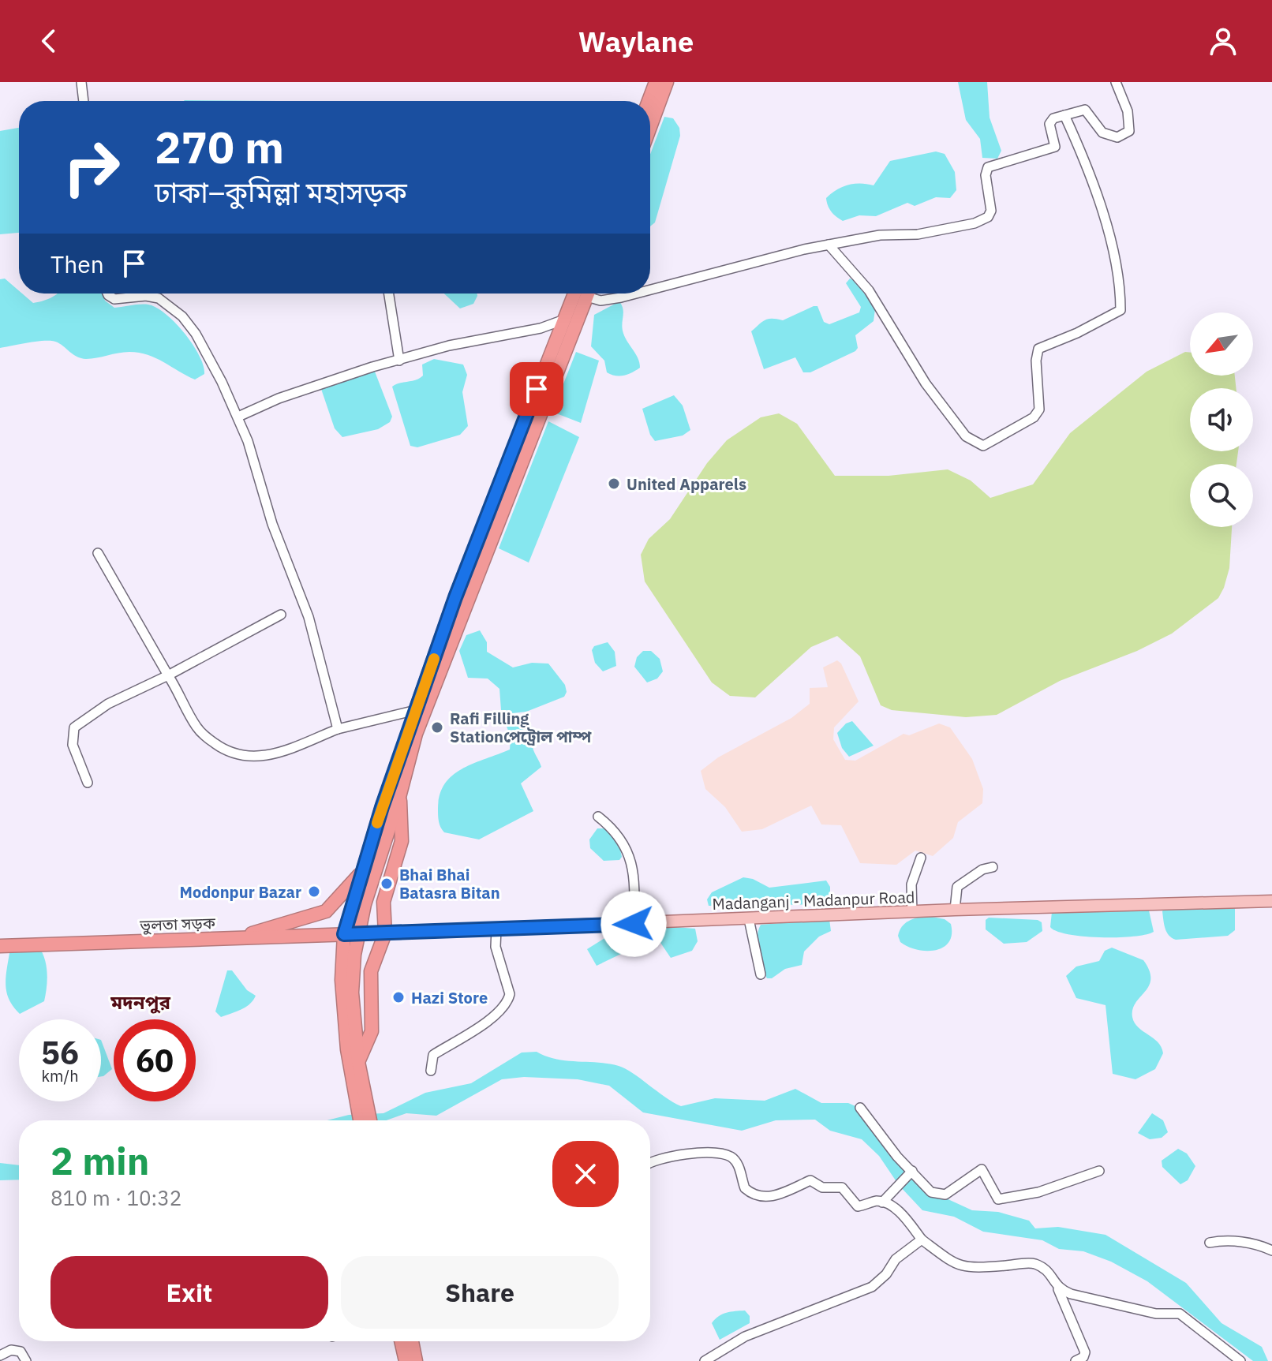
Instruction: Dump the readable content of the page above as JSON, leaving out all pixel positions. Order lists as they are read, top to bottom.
{
  "streets": {
    "highway": ["ভুলতা সড়ক"],
    "main road": ["Madanganj - Madanpur Road"]
  },
  "crossings": [
    ["Madanganj - Madanpur Road", "ভুলতা সড়ক"]
  ],
  "districts": ["মদনপুর"],
  "places": [
    "United Apparels",
    "Rafi Filling Stationপেট্রোল পাম্প",
    "Bhai Bhai Batasra Bitan",
    "Modonpur Bazar",
    "Hazi Store"
  ],
  "north": "bottom left",
  "page": {
    "header": "Waylane",
    "turn": ["270 m", "ঢাকা–কুমিল্লা মহাসড়ক"],
    "then": "Then",
    "speed": "56 km/h",
    "limit": "60",
    "heading": ["2 min", "810 m · 10:32"],
    "buttons": ["Exit", "Share"]
  }
}
